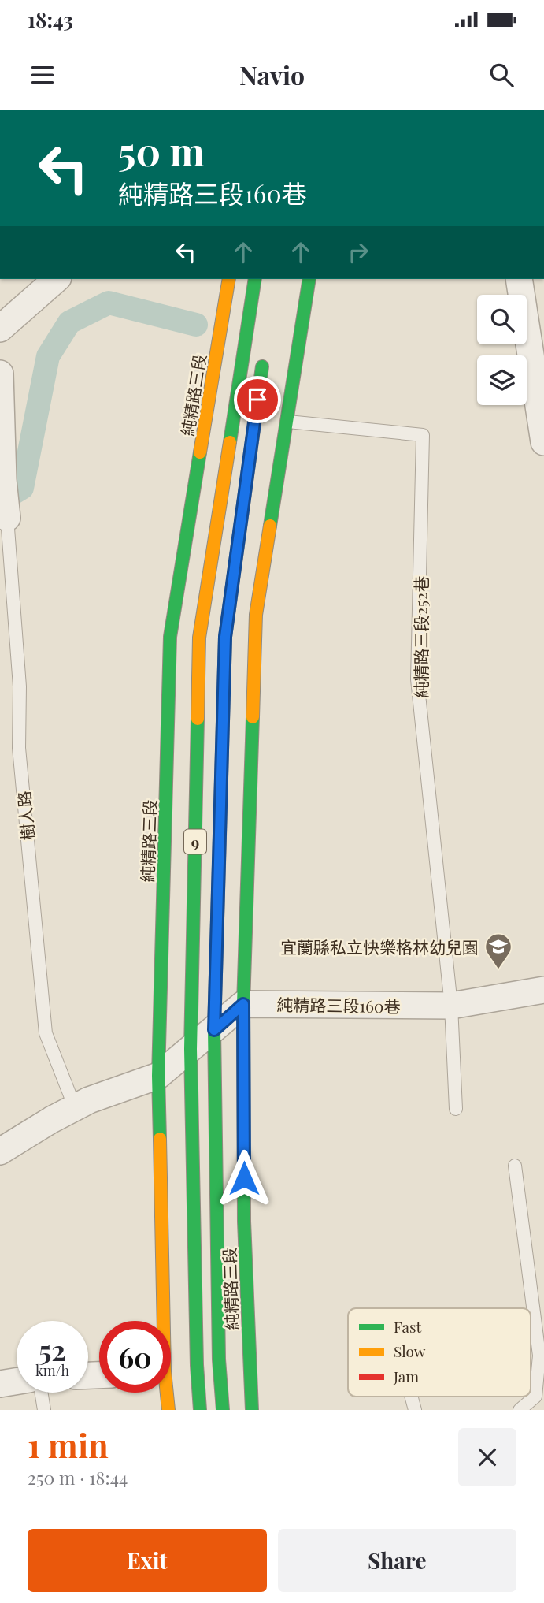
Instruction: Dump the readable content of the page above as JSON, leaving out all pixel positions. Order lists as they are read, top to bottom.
{
  "streets": {
    "main road": ["純精路三段", "9"],
    "street": ["純精路三段160巷"],
    "lane": ["純精路三段252巷", "樹人路"]
  },
  "crossings": [
    ["純精路三段", "純精路三段252巷"],
    ["純精路三段", "純精路三段160巷"],
    ["純精路三段252巷", "純精路三段160巷"]
  ],
  "places": {
    "school or university": ["宜蘭縣私立快樂格林幼兒園"]
  },
  "legend": ["Fast", "Slow", "Jam"],
  "page": {
    "status": "18:43",
    "header": "Navio",
    "turn": ["50 m", "純精路三段160巷"],
    "speed": "52 km/h",
    "limit": "60",
    "heading": ["1 min", "250 m · 18:44"],
    "buttons": ["Exit", "Share"]
  }
}
